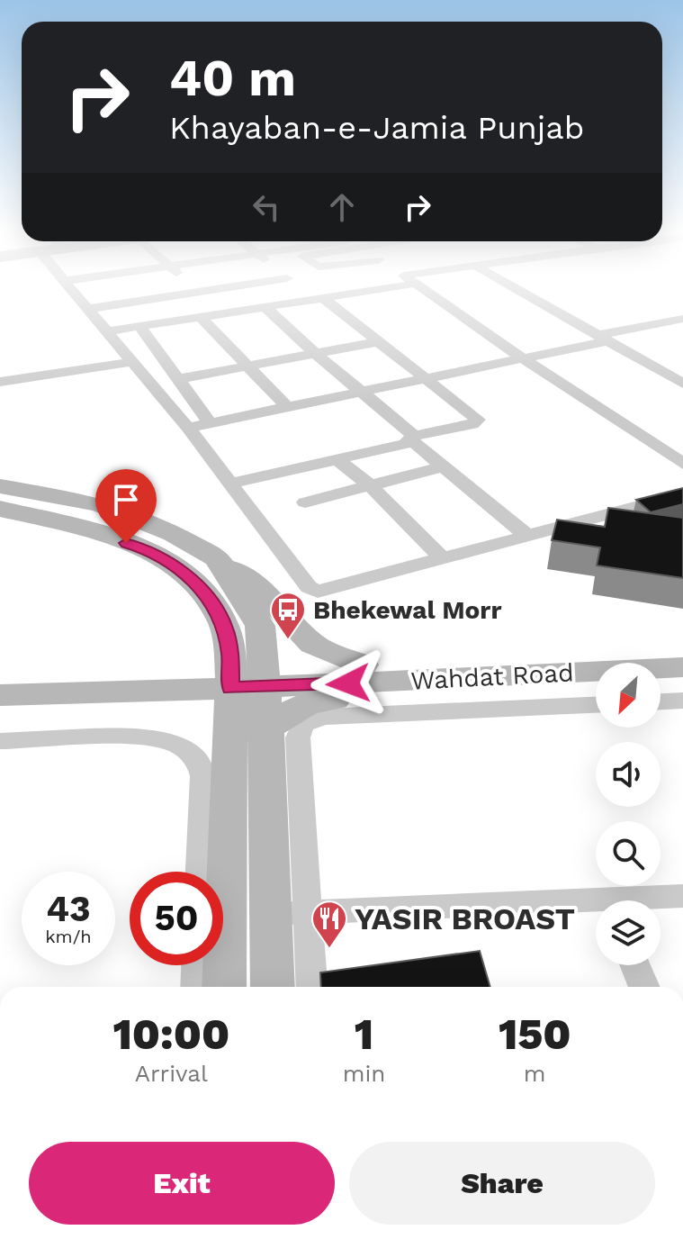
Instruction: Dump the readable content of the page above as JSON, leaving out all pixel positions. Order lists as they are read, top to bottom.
{
  "streets": {
    "main road": ["Wahdat Road"]
  },
  "places": {
    "bus stop": ["Bhekewal Morr"],
    "restaurant": ["YASIR BROAST"]
  },
  "north": "bottom left",
  "page": {
    "turn": ["40 m", "Khayaban-e-Jamia Punjab"],
    "speed": "43 km/h",
    "limit": "50",
    "eta": [
      "10:00",
      "Arrival",
      "1",
      "min",
      "150",
      "m"
    ],
    "buttons": ["Exit", "Share"]
  }
}
